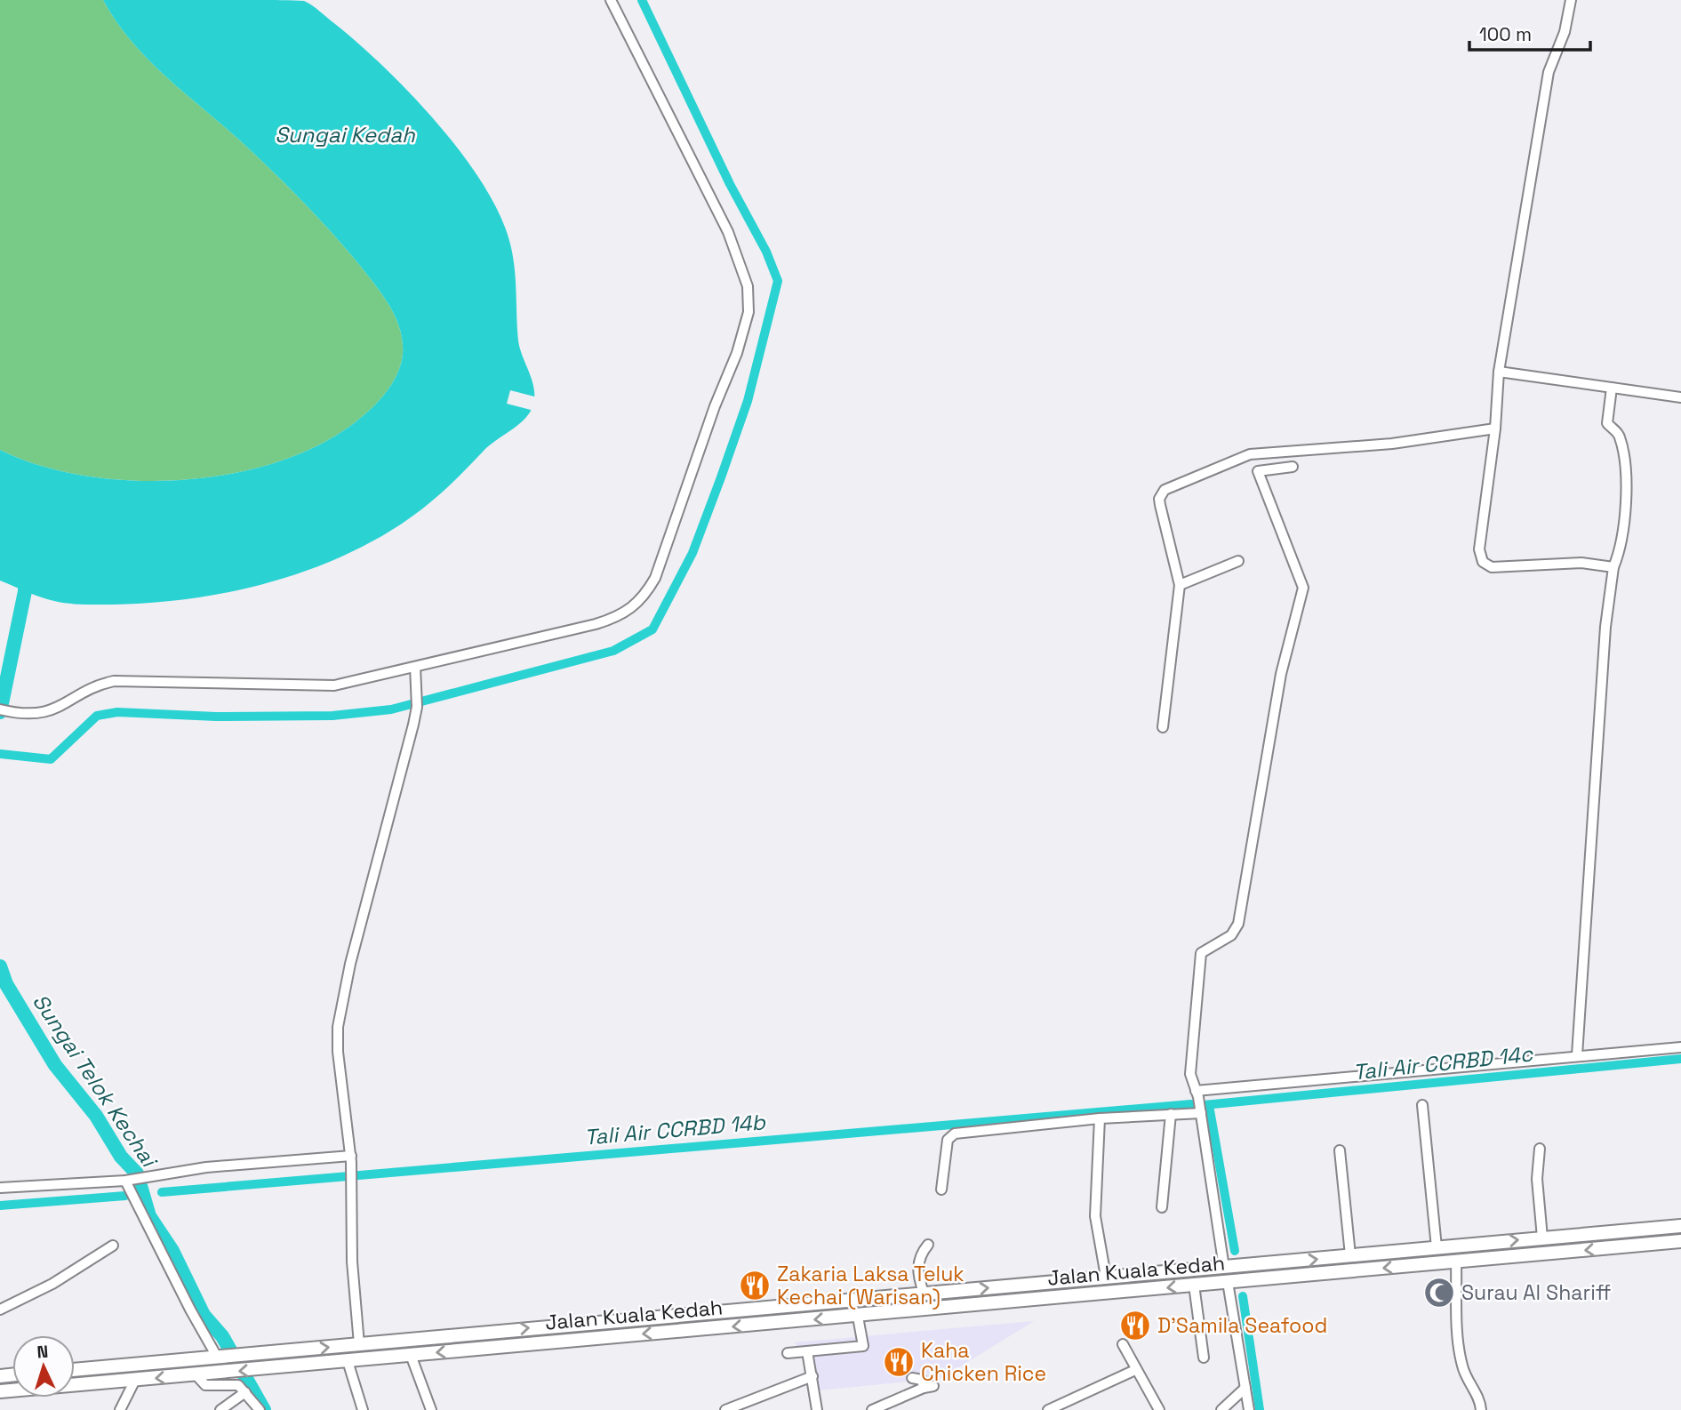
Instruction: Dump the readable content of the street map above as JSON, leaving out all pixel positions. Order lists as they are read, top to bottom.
{
  "streets": {
    "main road": ["Jalan Kuala Kedah"]
  },
  "water": [
    "Sungai Kedah",
    "Tali Air CCRBD 14c",
    "Sungai Telok Kechai",
    "Tali Air CCRBD 14b"
  ],
  "places": {
    "restaurant": ["Zakaria Laksa Teluk Kechai (Warisan)", "D'Samila Seafood", "Kaha Chicken Rice"],
    "mosque": ["Surau Al Shariff"]
  },
  "scale_bar": "100 m",
  "north": "top"
}
